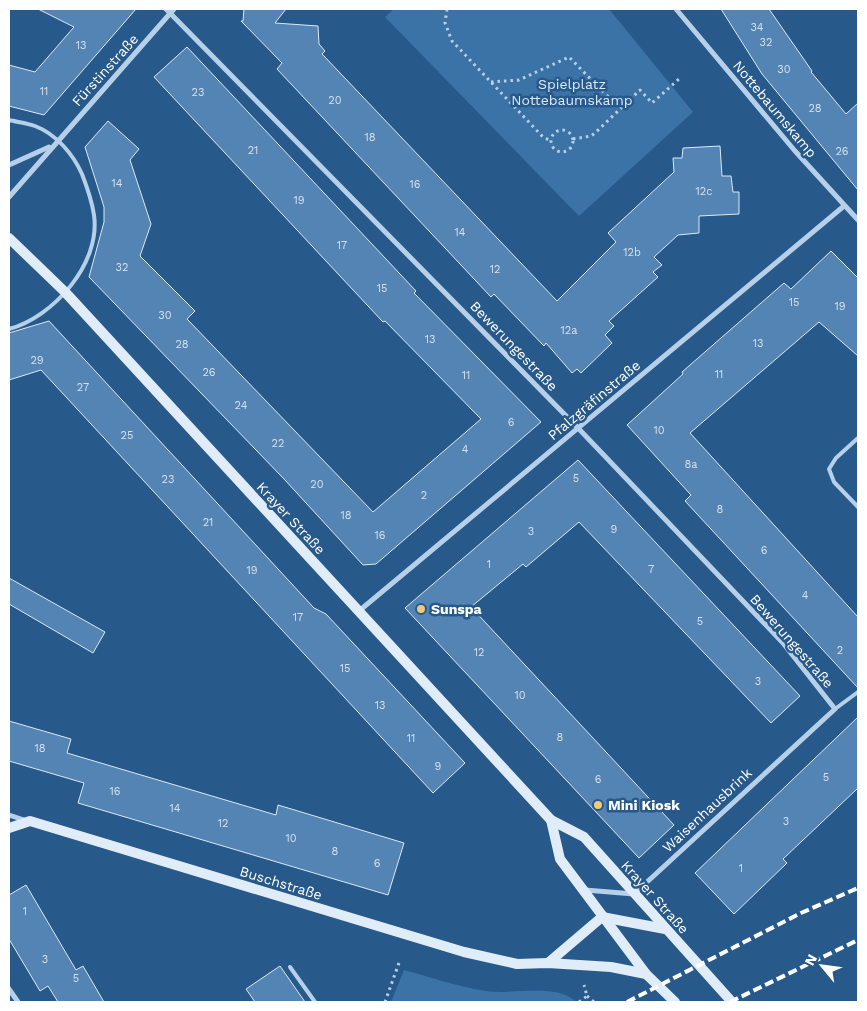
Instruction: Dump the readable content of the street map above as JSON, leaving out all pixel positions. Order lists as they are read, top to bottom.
{
  "streets": {
    "main road": ["Krayer Straße", "Buschstraße"],
    "street": [
      "Fürstinstraße",
      "Nottebaumskamp",
      "Bewerungestraße",
      "Pfalzgräfinstraße",
      "Waisenhausbrink"
    ]
  },
  "crossings": [
    ["Fürstinstraße", "Bewerungestraße"],
    ["Nottebaumskamp", "Pfalzgräfinstraße"],
    ["Bewerungestraße", "Pfalzgräfinstraße"],
    ["Bewerungestraße", "Waisenhausbrink"],
    ["Pfalzgräfinstraße", "Krayer Straße"],
    ["Krayer Straße", "Waisenhausbrink"],
    ["Krayer Straße", "Buschstraße"]
  ],
  "parks": ["Spielplatz Nottebaumskamp"],
  "places": ["Sunspa", "Mini Kiosk"],
  "house_numbers": [
    "34",
    "32",
    "13",
    "30",
    "11",
    "23",
    "20",
    "28",
    "18",
    "21",
    "26",
    "14",
    "16",
    "12c",
    "19",
    "14",
    "17",
    "12b",
    "32",
    "12",
    "15",
    "15",
    "19",
    "30",
    "12a",
    "13",
    "13",
    "28",
    "29",
    "26",
    "11",
    "11",
    "27",
    "24",
    "6",
    "10",
    "25",
    "22",
    "4",
    "8a",
    "5",
    "23",
    "20",
    "2",
    "8",
    "18",
    "21",
    "9",
    "3",
    "16",
    "6",
    "1",
    "7",
    "19",
    "4",
    "17",
    "5",
    "2",
    "12",
    "15",
    "3",
    "10",
    "13",
    "8",
    "11",
    "18",
    "9",
    "5",
    "6",
    "16",
    "14",
    "3",
    "12",
    "10",
    "8",
    "6",
    "1",
    "1",
    "3",
    "5"
  ],
  "north": "top left"
}
